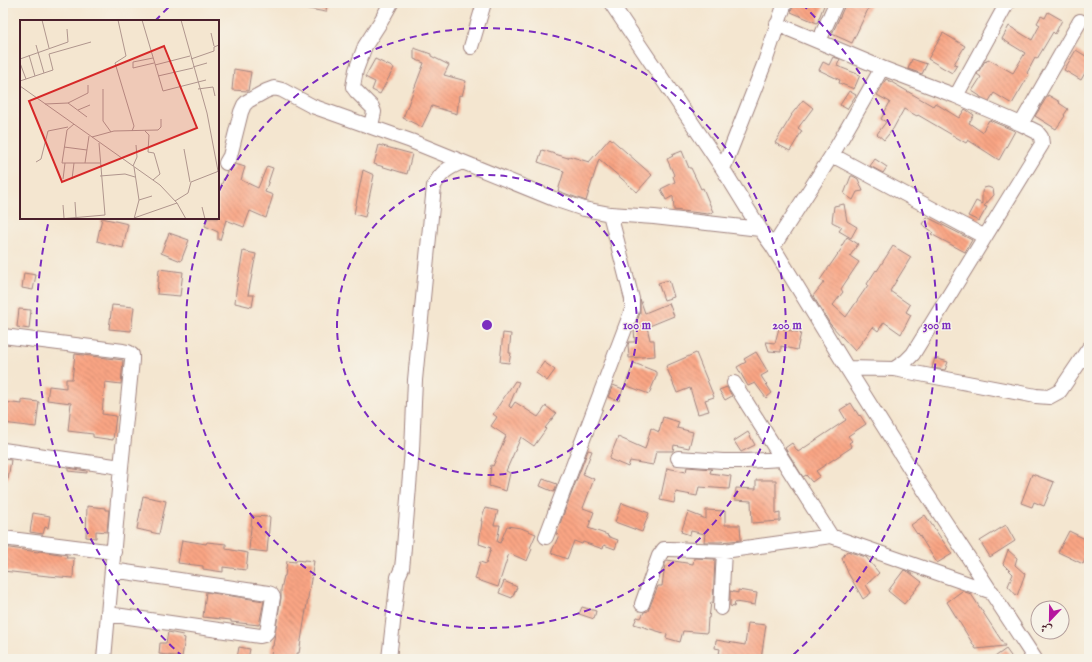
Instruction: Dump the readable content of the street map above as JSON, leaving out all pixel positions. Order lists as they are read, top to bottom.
{
  "north": "bottom",
  "rings": ["100 m", "200 m", "300 m"]
}
